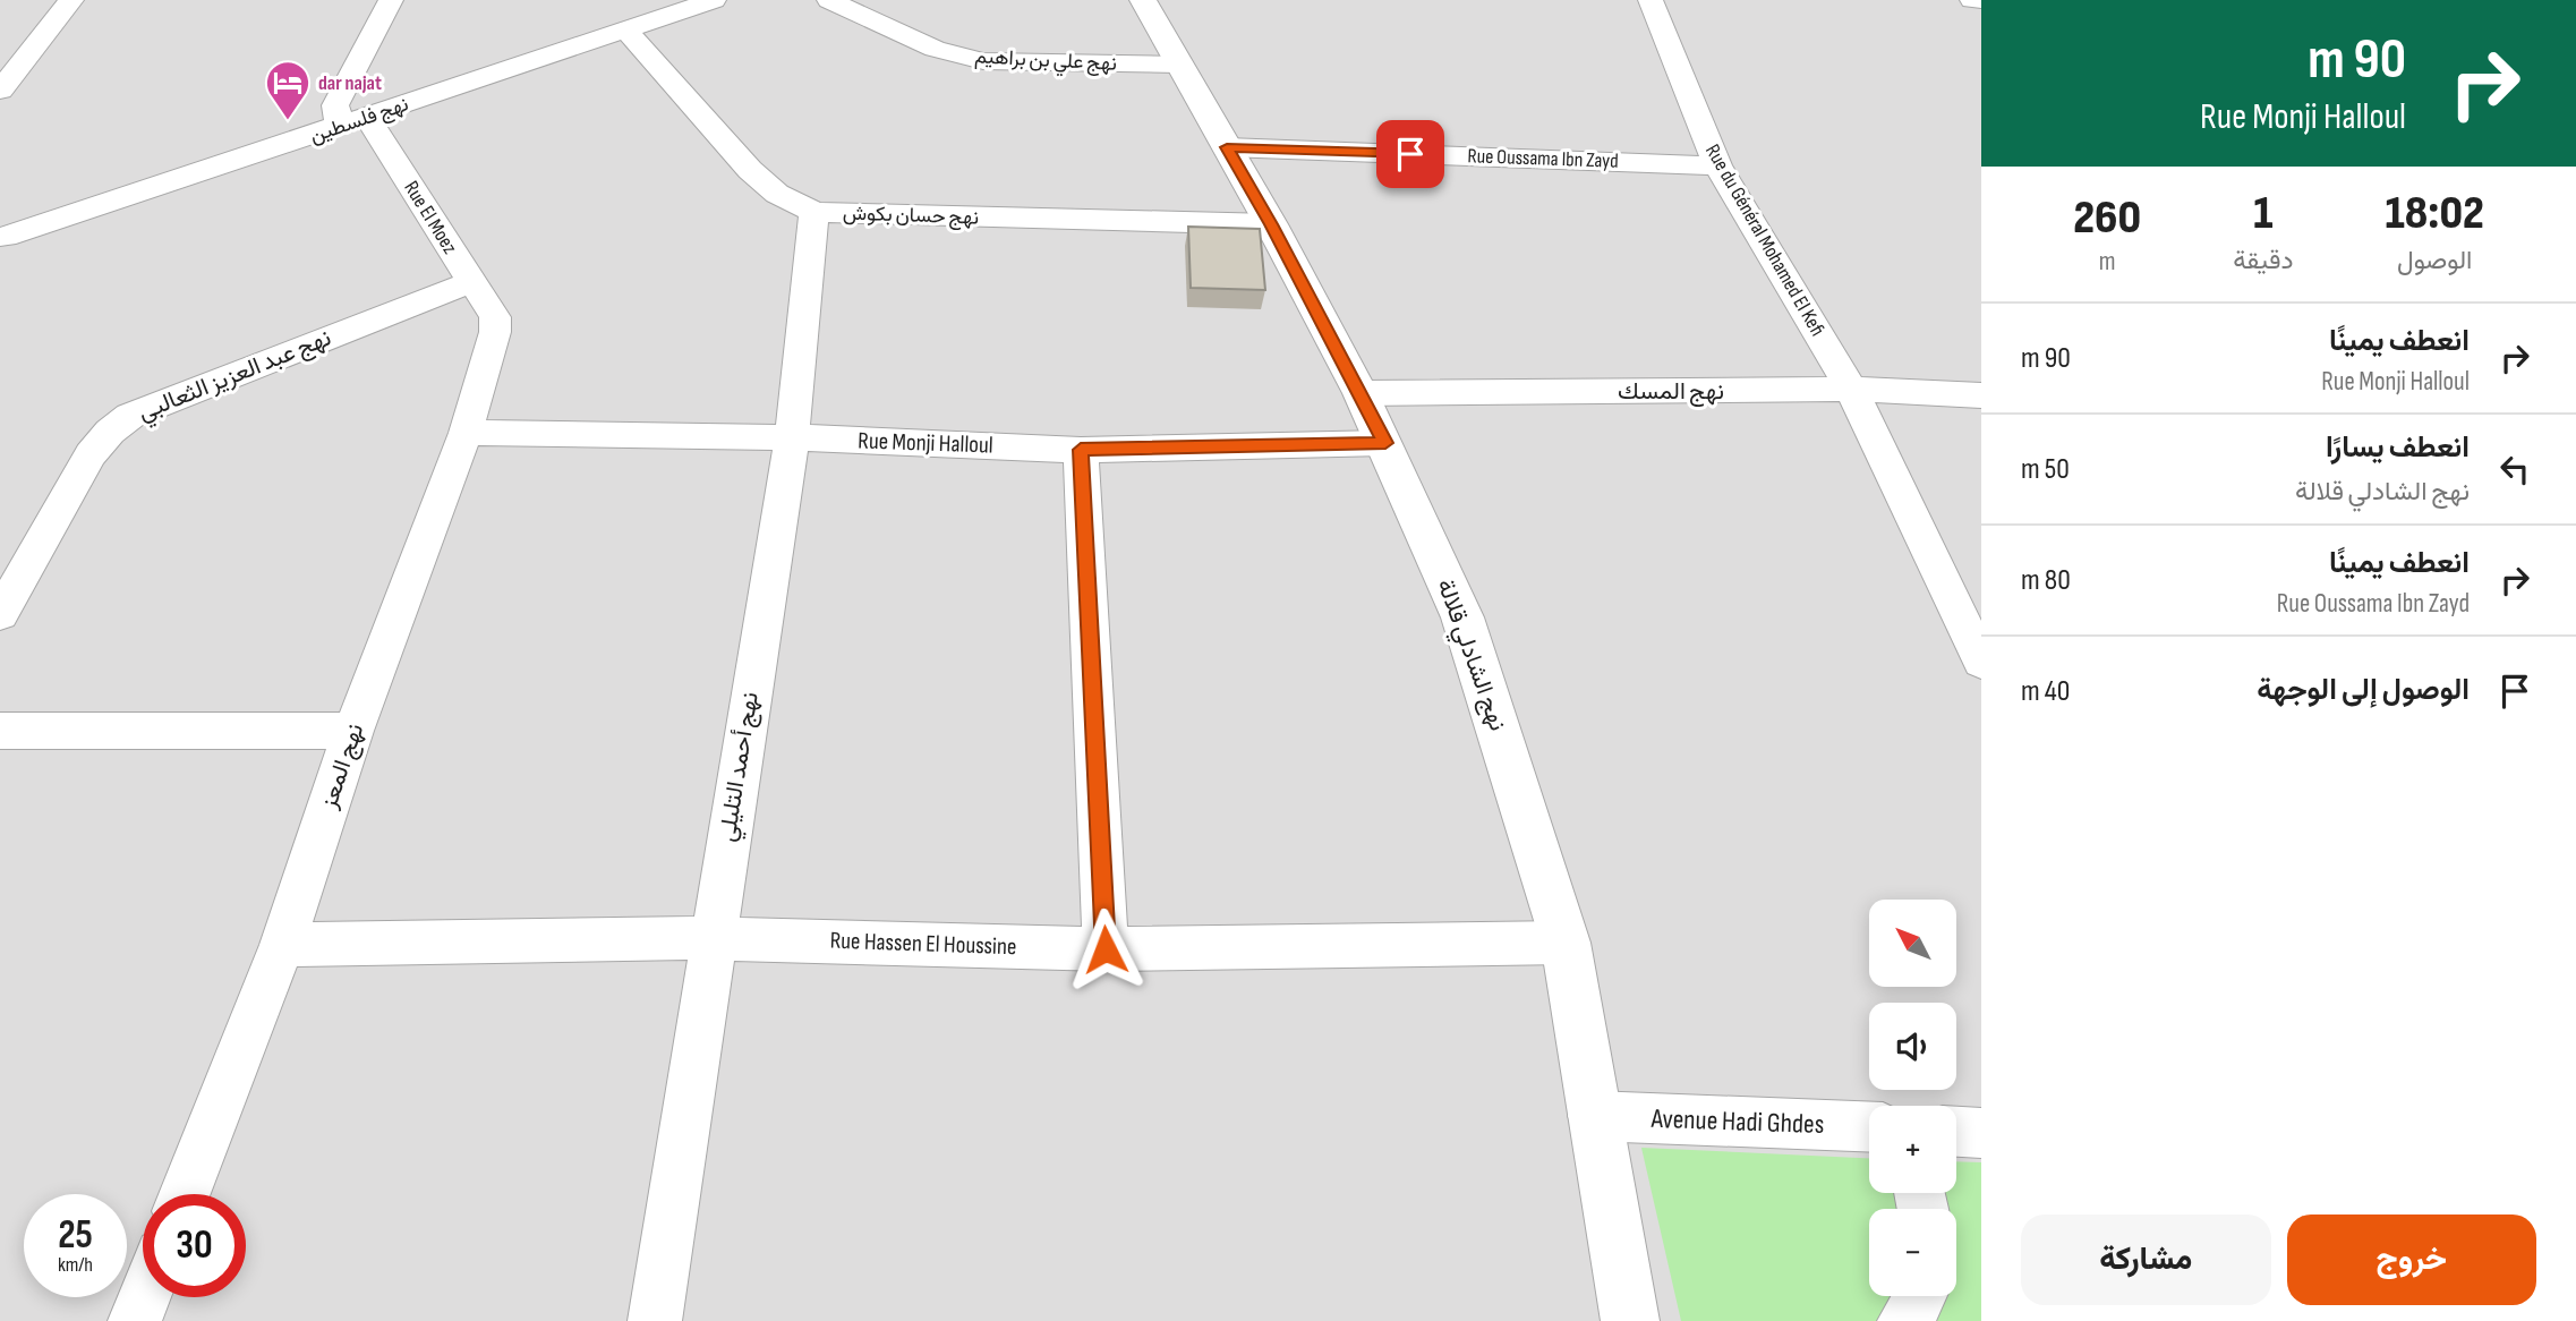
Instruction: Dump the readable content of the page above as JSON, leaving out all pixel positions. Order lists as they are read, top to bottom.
{
  "streets": {
    "street": [
      "نهج علي بن براهيم",
      "نهج فلسطين",
      "Rue Oussama Ibn Zayd",
      "نهج حسان بكوش",
      "Rue El Moez",
      "Rue du Général Mohamed El Kefi",
      "نهج عبد العزيز الثعالبي",
      "نهج المسك",
      "Rue Monji Halloul",
      "نهج الشادلي قلالة",
      "نهج المعز",
      "نهج أحمد التليلي",
      "Rue Hassen El Houssine",
      "Avenue Hadi Ghdes"
    ]
  },
  "crossings": [
    ["نهج علي بن براهيم", "نهج الشادلي قلالة"],
    ["نهج فلسطين", "نهج حسان بكوش"],
    ["نهج فلسطين", "Rue El Moez"],
    ["Rue Oussama Ibn Zayd", "Rue du Général Mohamed El Kefi"],
    ["Rue Oussama Ibn Zayd", "نهج الشادلي قلالة"],
    ["نهج حسان بكوش", "نهج الشادلي قلالة"],
    ["نهج حسان بكوش", "نهج أحمد التليلي"],
    ["Rue El Moez", "نهج عبد العزيز الثعالبي"],
    ["Rue El Moez", "نهج المعز"],
    ["Rue du Général Mohamed El Kefi", "نهج المسك"],
    ["نهج المسك", "نهج الشادلي قلالة"],
    ["Rue Monji Halloul", "نهج الشادلي قلالة"],
    ["Rue Monji Halloul", "نهج المعز"],
    ["Rue Monji Halloul", "نهج أحمد التليلي"],
    ["نهج الشادلي قلالة", "Rue Hassen El Houssine"],
    ["نهج الشادلي قلالة", "Avenue Hadi Ghdes"],
    ["نهج المعز", "Rue Hassen El Houssine"],
    ["نهج أحمد التليلي", "Rue Hassen El Houssine"]
  ],
  "places": {
    "hotel": ["dar najat"]
  },
  "north": "top left",
  "page": {
    "turn": ["90 m", "Rue Monji Halloul"],
    "eta": [
      "18:02",
      "الوصول",
      "1",
      "دقيقة",
      "260",
      "m"
    ],
    "list": [
      {
        "name": "انعطف يمينًا",
        "note": "Rue Monji Halloul",
        "value": "90 m"
      },
      {
        "name": "انعطف يسارًا",
        "note": "نهج الشادلي قلالة",
        "value": "50 m"
      },
      {
        "name": "انعطف يمينًا",
        "note": "Rue Oussama Ibn Zayd",
        "value": "80 m"
      },
      {
        "name": "الوصول إلى الوجهة",
        "value": "40 m"
      }
    ],
    "map_buttons": ["+", "−"],
    "speed": "25 km/h",
    "limit": "30",
    "buttons": ["خروج", "مشاركة"]
  }
}
